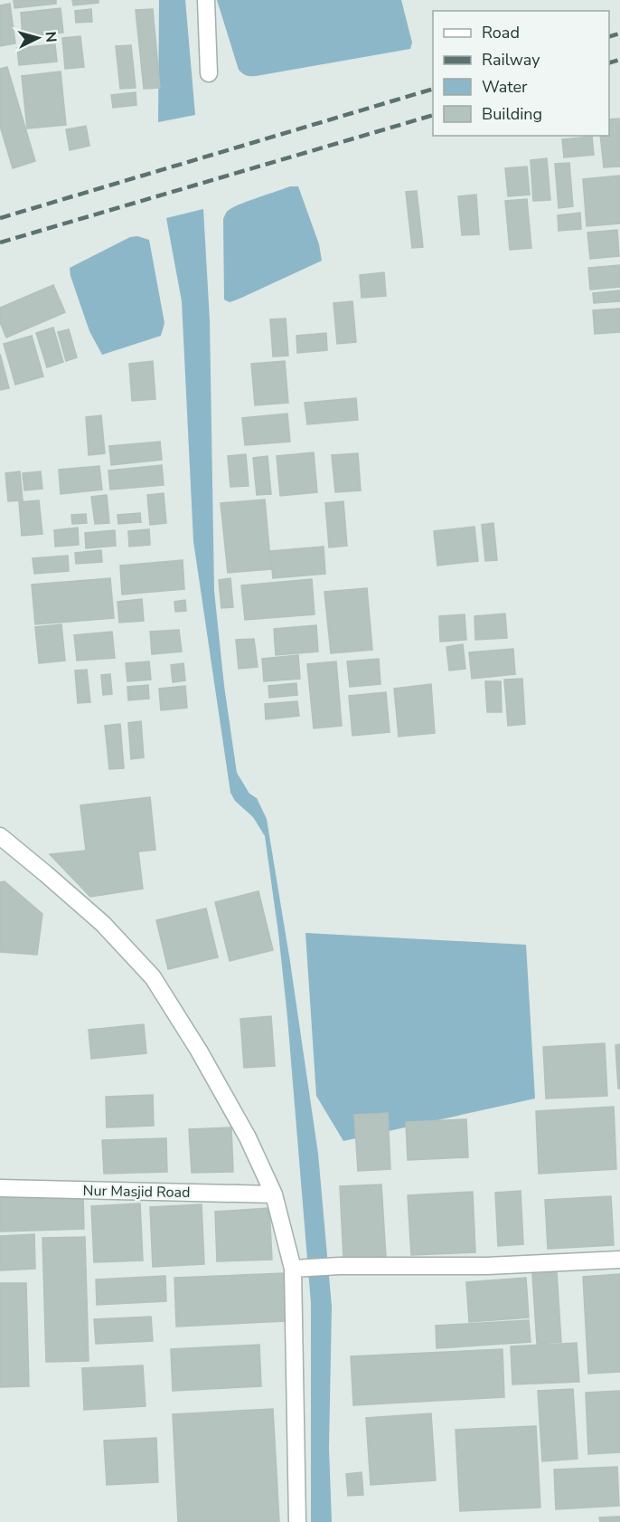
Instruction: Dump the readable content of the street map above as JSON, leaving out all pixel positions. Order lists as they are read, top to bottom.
{
  "streets": {
    "street": ["Nur Masjid Road"]
  },
  "legend": [
    "Road",
    "Railway",
    "Water",
    "Building"
  ],
  "north": "right"
}
